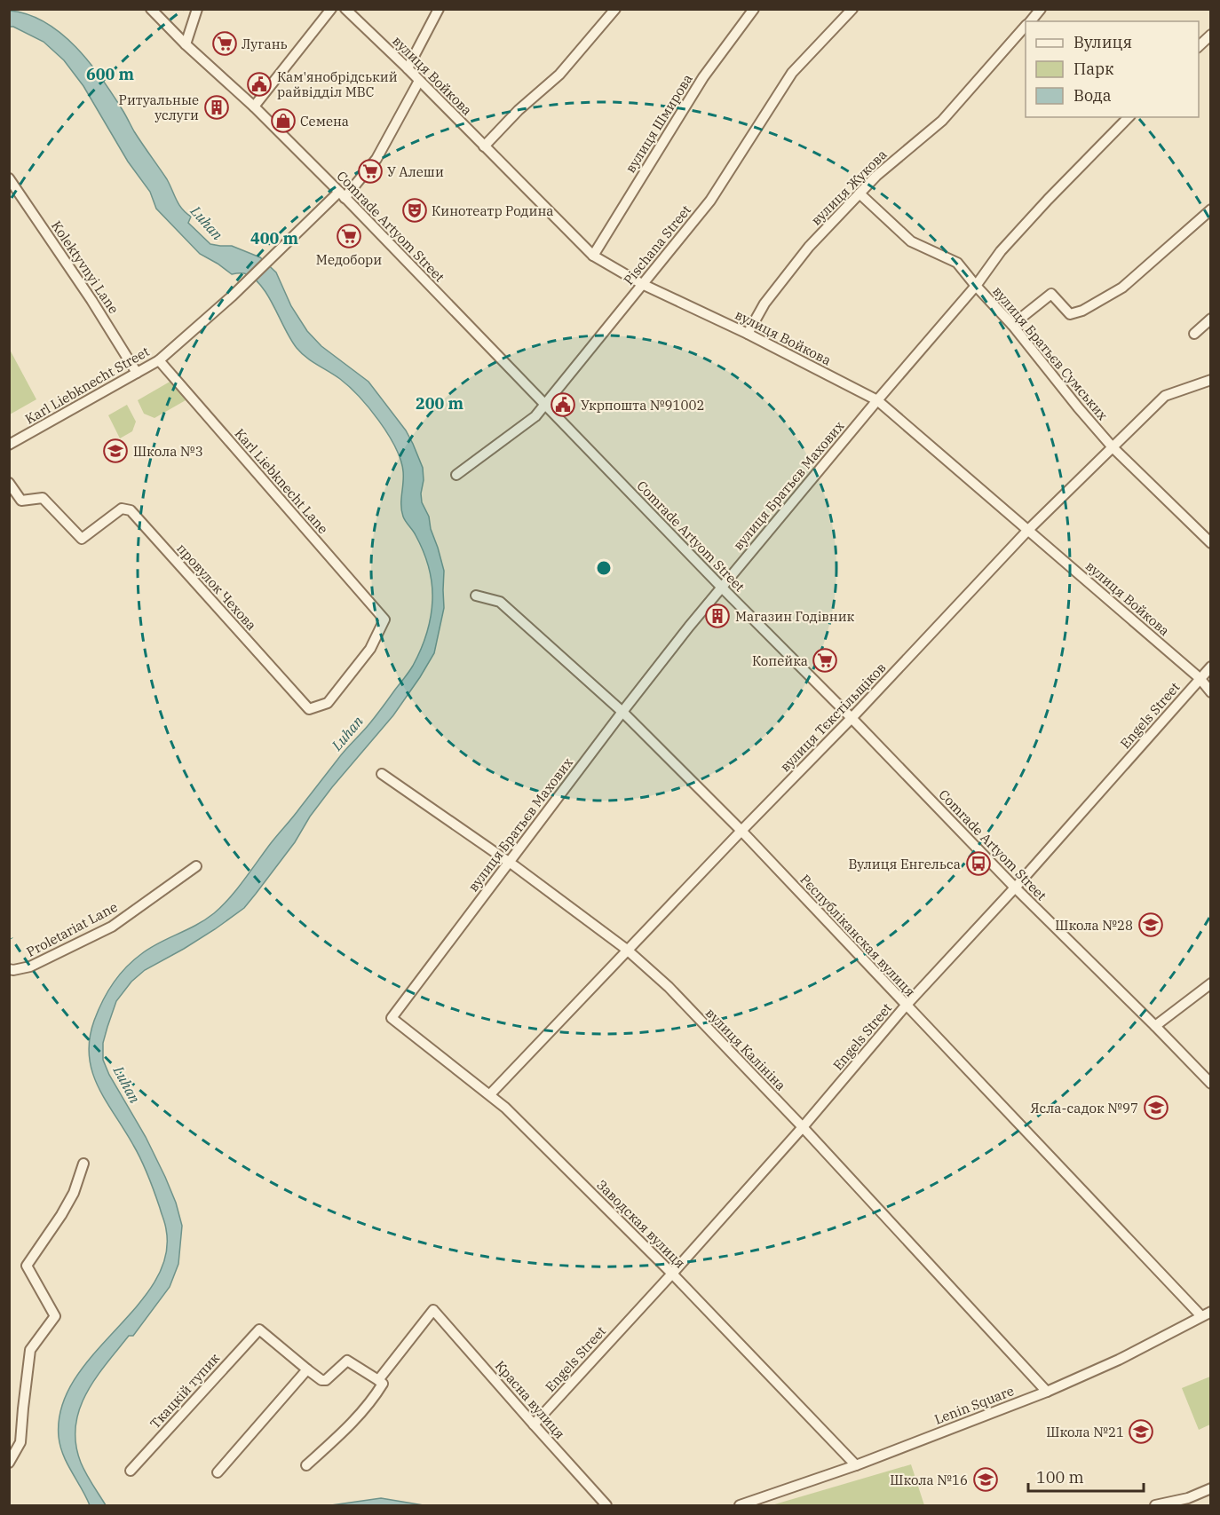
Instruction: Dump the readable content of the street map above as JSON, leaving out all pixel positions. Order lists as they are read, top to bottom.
{
  "streets": {
    "street": [
      "вулиця Войкова",
      "вулиця Шмирова",
      "вулиця Жукова",
      "Comrade Artyom Street",
      "Pischana Street",
      "Kolektyvnyi Lane",
      "вулиця Братьєв Сумських",
      "Karl Liebknecht Street",
      "Karl Liebknecht Lane",
      "вулиця Братьєв Махових",
      "провулок Чехова",
      "Engels Street",
      "вулиця Тєкстільщіков",
      "Proletariat Lane",
      "Рєспубліканская вулиця",
      "вулиця Калініна",
      "Заводская вулиця",
      "Ткацкій тупик",
      "Красна вулиця",
      "Lenin Square"
    ]
  },
  "crossings": [
    ["вулиця Войкова", "вулиця Шмирова"],
    ["вулиця Войкова", "вулиця Жукова"],
    ["вулиця Войкова", "Pischana Street"],
    ["вулиця Войкова", "Karl Liebknecht Street"],
    ["вулиця Войкова", "вулиця Братьєв Махових"],
    ["вулиця Войкова", "Engels Street"],
    ["вулиця Войкова", "вулиця Тєкстільщіков"],
    ["вулиця Жукова", "вулиця Братьєв Сумських"],
    ["Comrade Artyom Street", "Pischana Street"],
    ["Comrade Artyom Street", "Karl Liebknecht Street"],
    ["Comrade Artyom Street", "вулиця Братьєв Махових"],
    ["Comrade Artyom Street", "Engels Street"],
    ["Comrade Artyom Street", "вулиця Тєкстільщіков"],
    ["Kolektyvnyi Lane", "Karl Liebknecht Street"],
    ["вулиця Братьєв Сумських", "вулиця Братьєв Махових"],
    ["вулиця Братьєв Сумських", "вулиця Тєкстільщіков"],
    ["Karl Liebknecht Street", "Karl Liebknecht Lane"],
    ["Karl Liebknecht Lane", "провулок Чехова"],
    ["вулиця Братьєв Махових", "Рєспубліканская вулиця"],
    ["вулиця Братьєв Махових", "вулиця Калініна"],
    ["вулиця Братьєв Махових", "Заводская вулиця"],
    ["Engels Street", "Рєспубліканская вулиця"],
    ["Engels Street", "вулиця Калініна"],
    ["Engels Street", "Заводская вулиця"],
    ["Engels Street", "Красна вулиця"],
    ["вулиця Тєкстільщіков", "Рєспубліканская вулиця"],
    ["вулиця Тєкстільщіков", "вулиця Калініна"],
    ["вулиця Тєкстільщіков", "Заводская вулиця"],
    ["Рєспубліканская вулиця", "Lenin Square"],
    ["вулиця Калініна", "Lenin Square"],
    ["Заводская вулиця", "Lenin Square"]
  ],
  "water": ["Luhan"],
  "places": {
    "supermarket": [
      "Лугань",
      "У Алеши",
      "Медобори",
      "Копейка"
    ],
    "public building": ["Кам'янобрідський райвідділ МВС", "Укрпошта №91002"],
    "building": ["Ритуальные услуги", "Магазин Годівник"],
    "shop": ["Семена"],
    "theatre": ["Кинотеатр Родина"],
    "school or university": [
      "Школа №3",
      "Школа №28",
      "Ясла-садок №97",
      "Школа №21",
      "Школа №16"
    ],
    "bus stop": ["Вулиця Енгельса"]
  },
  "legend": ["Вулиця", "Парк", "Вода"],
  "scale_bar": "100 m",
  "rings": ["600 m", "400 m", "200 m"]
}
